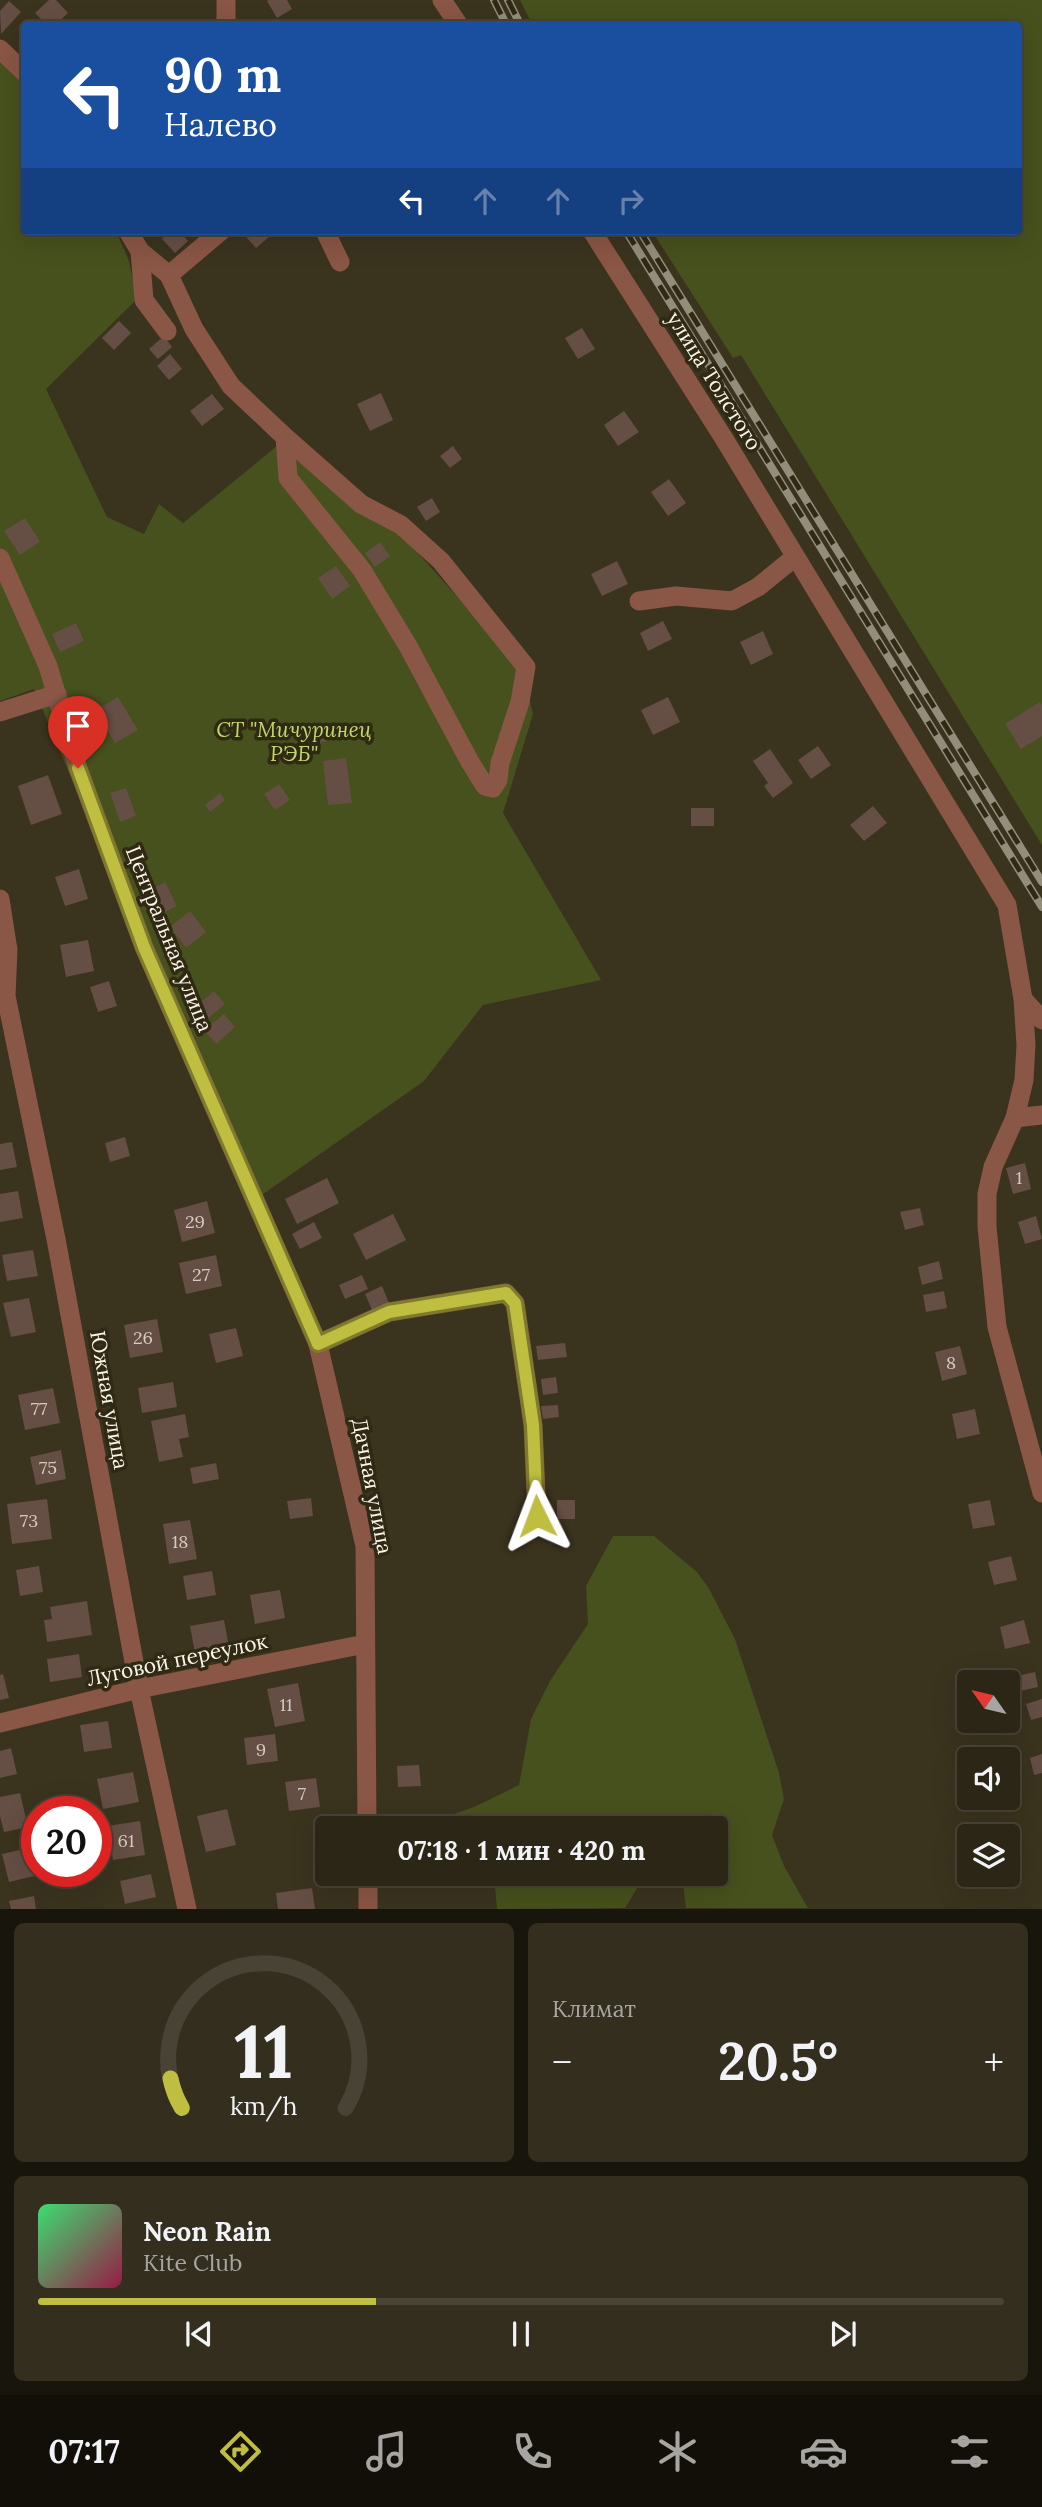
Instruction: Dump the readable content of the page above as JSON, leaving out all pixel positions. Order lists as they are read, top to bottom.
{
  "streets": {
    "street": [
      "улица Толстого",
      "Центральная улица",
      "Южная улица",
      "Дачная улица",
      "Луговой переулок"
    ]
  },
  "crossings": [
    ["Центральная улица", "Дачная улица"],
    ["Южная улица", "Луговой переулок"],
    ["Дачная улица", "Луговой переулок"]
  ],
  "parks": ["СТ \"Мичуринец РЭБ\""],
  "house_numbers": [
    "1",
    "29",
    "27",
    "26",
    "8",
    "77",
    "75",
    "73",
    "18",
    "11",
    "9",
    "7",
    "61"
  ],
  "north": "top left",
  "page": {
    "turn": ["90 m", "Налево"],
    "limit": "20",
    "trip": "07:18 · 1 мин · 420 m",
    "tile": "Климат",
    "heat": ["−", "20.5°", "+"],
    "song": ["Neon Rain", "Kite Club"],
    "tabs": "07:17",
    "gauge": ["11", "km/h"]
  }
}
